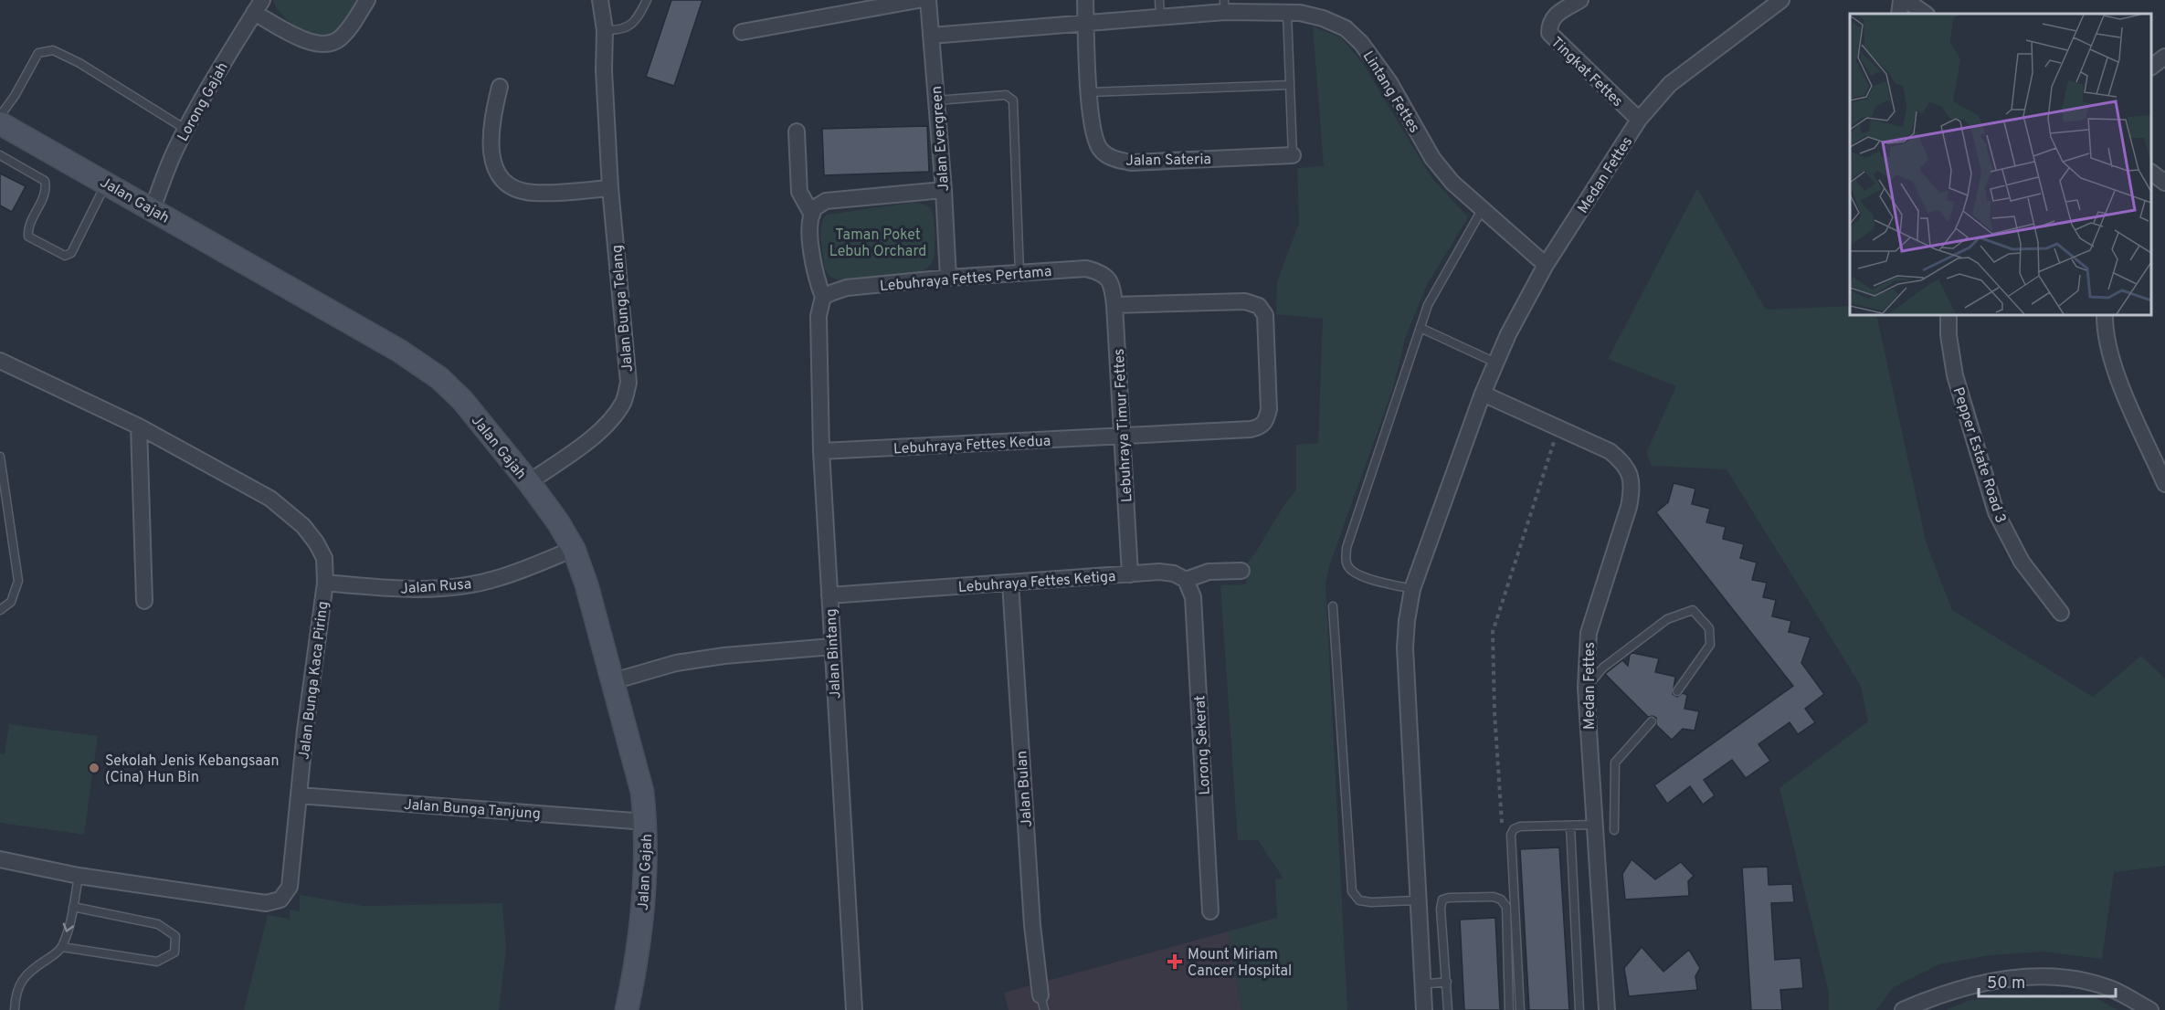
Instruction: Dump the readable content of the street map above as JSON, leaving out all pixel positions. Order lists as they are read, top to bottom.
{
  "streets": {
    "street": [
      "Tingkat Fettes",
      "Lintang Fettes",
      "Lorong Gajah",
      "Jalan Evergreen",
      "Jalan Sateria",
      "Medan Fettes",
      "Jalan Gajah",
      "Lebuhraya Fettes Pertama",
      "Jalan Bunga Telang",
      "Lebuhraya Timur Fettes",
      "Lebuhraya Fettes Kedua",
      "Pepper Estate Road 3",
      "Lebuhraya Fettes Ketiga",
      "Jalan Rusa",
      "Jalan Bintang",
      "Jalan Bunga Kaca Piring",
      "Lorong Sekerat",
      "Jalan Bulan",
      "Jalan Bunga Tanjung"
    ]
  },
  "crossings": [
    ["Tingkat Fettes", "Medan Fettes"],
    ["Lintang Fettes", "Jalan Evergreen"],
    ["Lintang Fettes", "Jalan Sateria"],
    ["Lintang Fettes", "Medan Fettes"],
    ["Lorong Gajah", "Jalan Gajah"],
    ["Jalan Evergreen", "Lebuhraya Fettes Pertama"],
    ["Jalan Gajah", "Jalan Bunga Telang"],
    ["Jalan Gajah", "Jalan Rusa"],
    ["Jalan Gajah", "Jalan Bunga Tanjung"],
    ["Lebuhraya Fettes Pertama", "Lebuhraya Timur Fettes"],
    ["Lebuhraya Fettes Pertama", "Jalan Bintang"],
    ["Lebuhraya Timur Fettes", "Lebuhraya Fettes Kedua"],
    ["Lebuhraya Timur Fettes", "Lebuhraya Fettes Ketiga"],
    ["Lebuhraya Fettes Kedua", "Jalan Bintang"],
    ["Lebuhraya Fettes Ketiga", "Jalan Bintang"],
    ["Lebuhraya Fettes Ketiga", "Lorong Sekerat"],
    ["Lebuhraya Fettes Ketiga", "Jalan Bulan"],
    ["Jalan Rusa", "Jalan Bunga Kaca Piring"],
    ["Jalan Bunga Kaca Piring", "Jalan Bunga Tanjung"]
  ],
  "parks": ["Taman Poket Lebuh Orchard"],
  "places": {
    "other": ["Sekolah Jenis Kebangsaan (Cina) Hun Bin"],
    "health": ["Mount Miriam Cancer Hospital"]
  },
  "scale_bar": "50 m"
}
